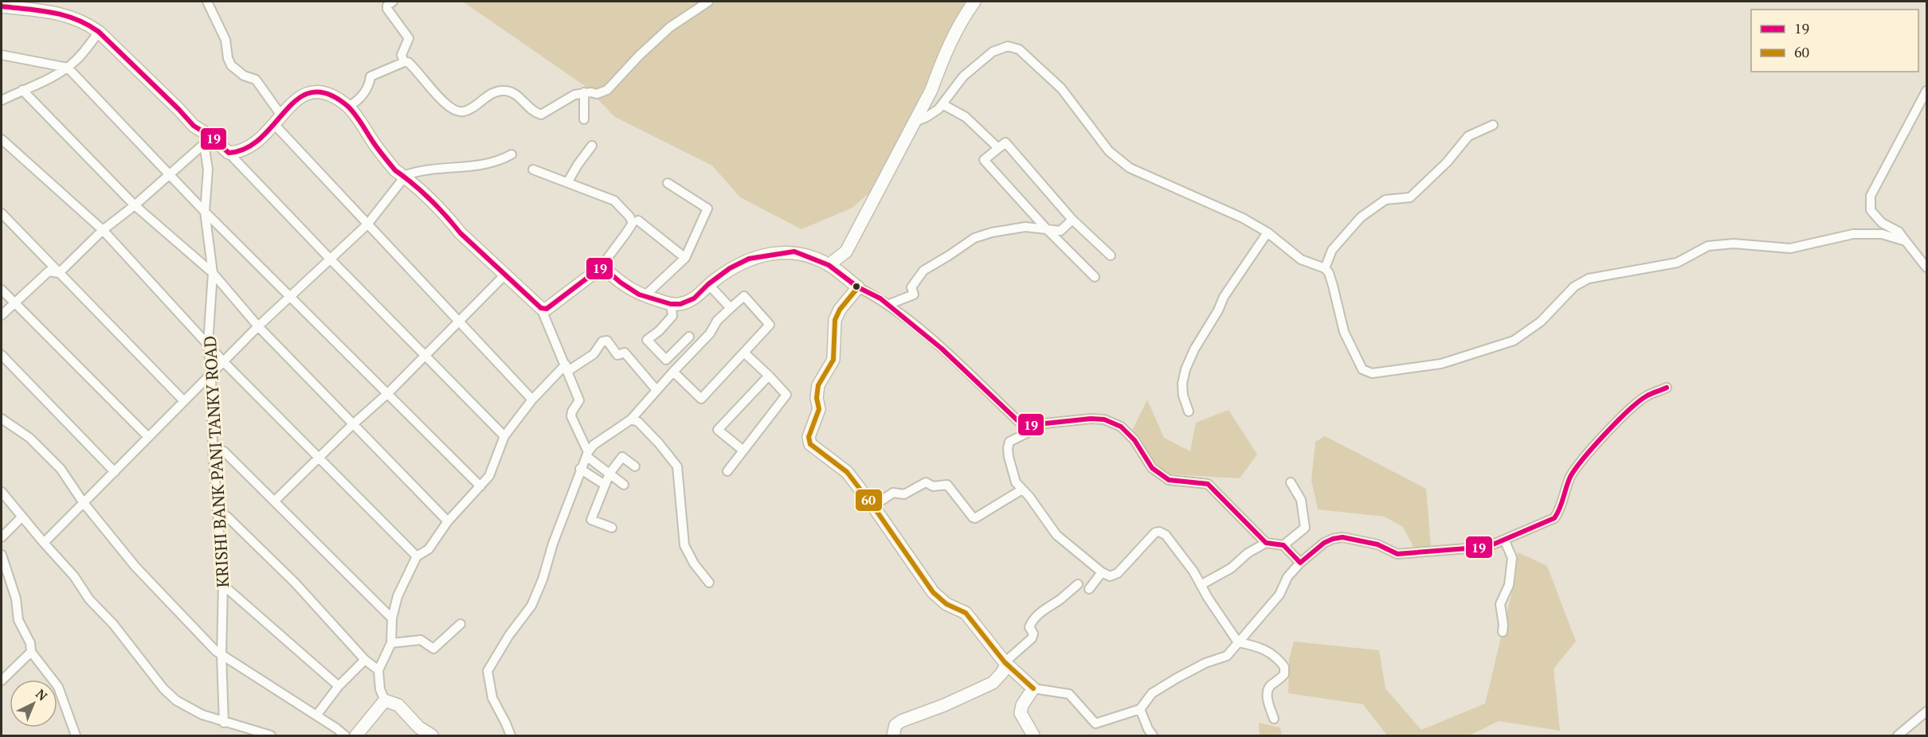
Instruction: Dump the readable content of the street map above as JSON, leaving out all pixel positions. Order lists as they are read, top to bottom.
{
  "streets": {
    "street": ["KRISHI BANK PANI TANKY ROAD"]
  },
  "lines": ["transit line 19", "transit line 60"],
  "legend": ["19", "60"],
  "north": "top right"
}
